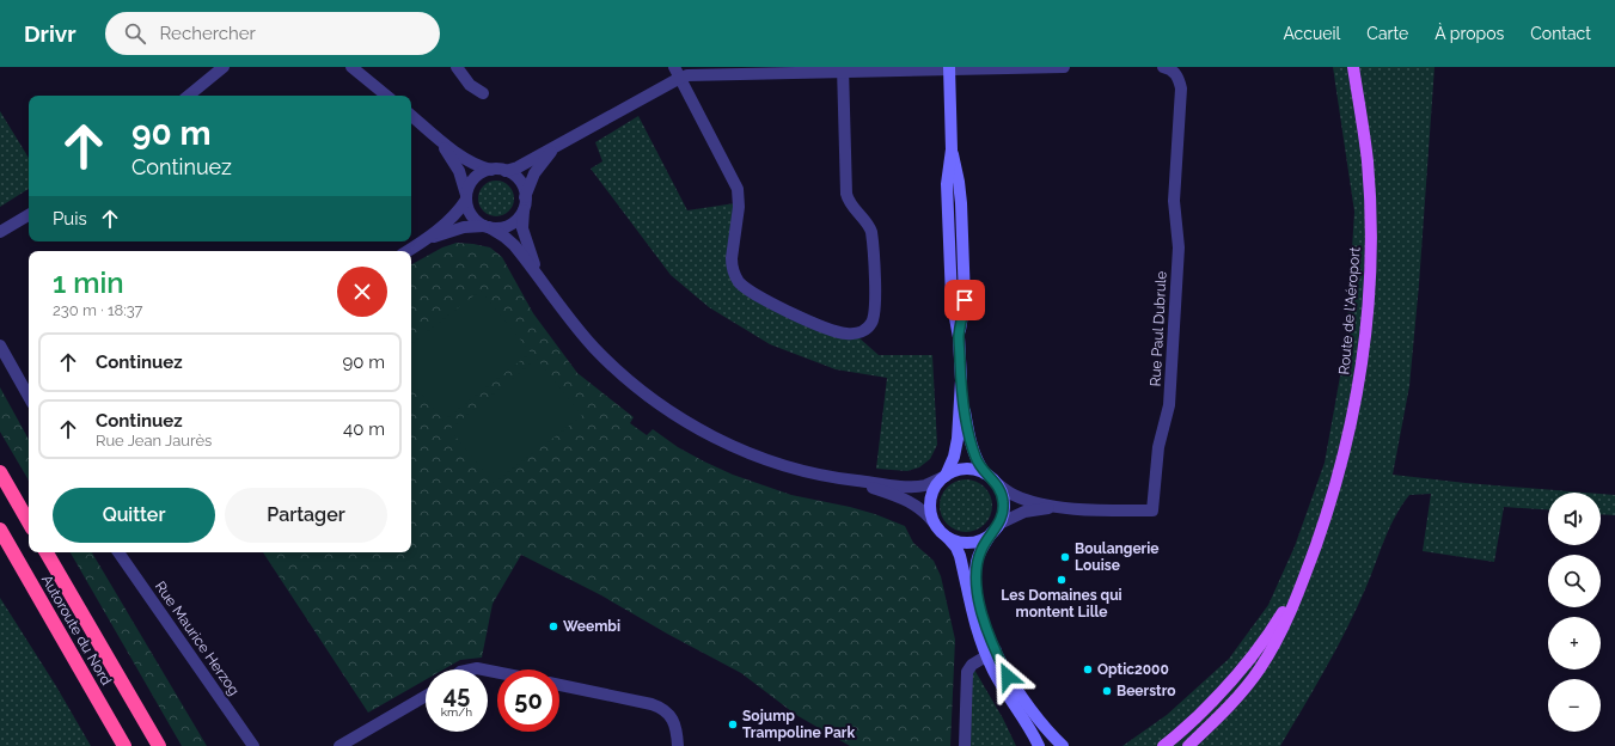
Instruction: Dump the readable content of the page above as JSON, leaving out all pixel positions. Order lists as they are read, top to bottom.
{
  "streets": {
    "highway": ["Autoroute du Nord"],
    "main road": ["Route de l'Aéroport"],
    "street": ["Rue Paul Dubrule", "Rue Maurice Herzog"]
  },
  "places": [
    "Boulangerie Louise",
    "Les Domaines qui montent Lille",
    "Weembi",
    "Optic2000",
    "Beerstro",
    "Sojump Trampoline Park"
  ],
  "page": {
    "header": "Drivr",
    "search": "Rechercher",
    "nav": [
      "Accueil",
      "Carte",
      "À propos",
      "Contact"
    ],
    "turn": ["90 m", "Continuez"],
    "then": "Puis",
    "heading": ["1 min", "230 m · 18:37"],
    "list": [
      {
        "name": "Continuez",
        "value": "90 m"
      },
      {
        "name": "Continuez",
        "note": "Rue Jean Jaurès",
        "value": "40 m"
      }
    ],
    "buttons": ["Quitter", "Partager"],
    "map_buttons": ["+", "−"],
    "speed": "45 km/h",
    "limit": "50"
  }
}
